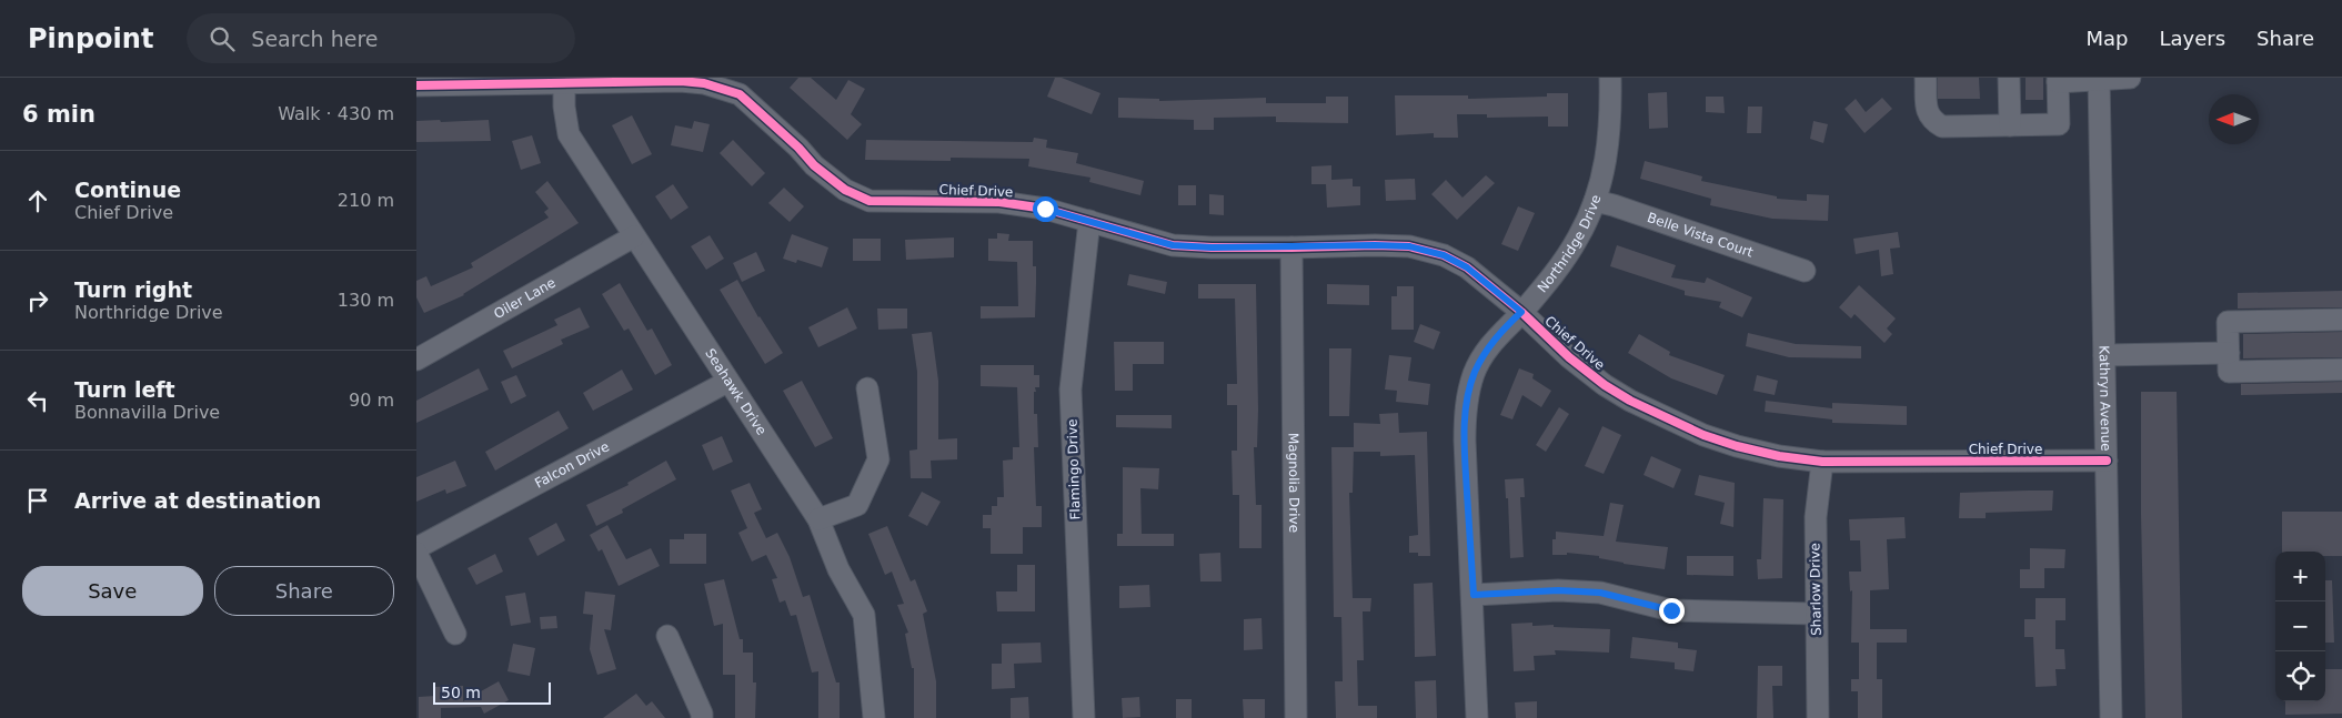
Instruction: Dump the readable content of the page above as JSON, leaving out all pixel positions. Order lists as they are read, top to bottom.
{
  "streets": {
    "street": [
      "Chief Drive",
      "Belle Vista Court",
      "Northridge Drive",
      "Oiler Lane",
      "Seahawk Drive",
      "Kathryn Avenue",
      "Falcon Drive",
      "Flamingo Drive",
      "Magnolia Drive",
      "Sharlow Drive"
    ]
  },
  "crossings": [
    ["Chief Drive", "Northridge Drive"],
    ["Chief Drive", "Seahawk Drive"],
    ["Chief Drive", "Kathryn Avenue"],
    ["Chief Drive", "Flamingo Drive"],
    ["Chief Drive", "Magnolia Drive"],
    ["Chief Drive", "Sharlow Drive"],
    ["Belle Vista Court", "Northridge Drive"],
    ["Oiler Lane", "Seahawk Drive"],
    ["Seahawk Drive", "Falcon Drive"]
  ],
  "scale_bar": "50 m",
  "north": "left",
  "page": {
    "header": "Pinpoint",
    "search": "Search here",
    "nav": ["Map", "Layers", "Share"],
    "heading": ["6 min", "Walk · 430 m"],
    "list": [
      ["Continue", "Chief Drive", "210 m"],
      ["Turn right", "Northridge Drive", "130 m"],
      ["Turn left", "Bonnavilla Drive", "90 m"],
      "Arrive at destination"
    ],
    "buttons": ["Save", "Share"],
    "map_buttons": ["+", "−"],
    "scale": "50 m"
  }
}
